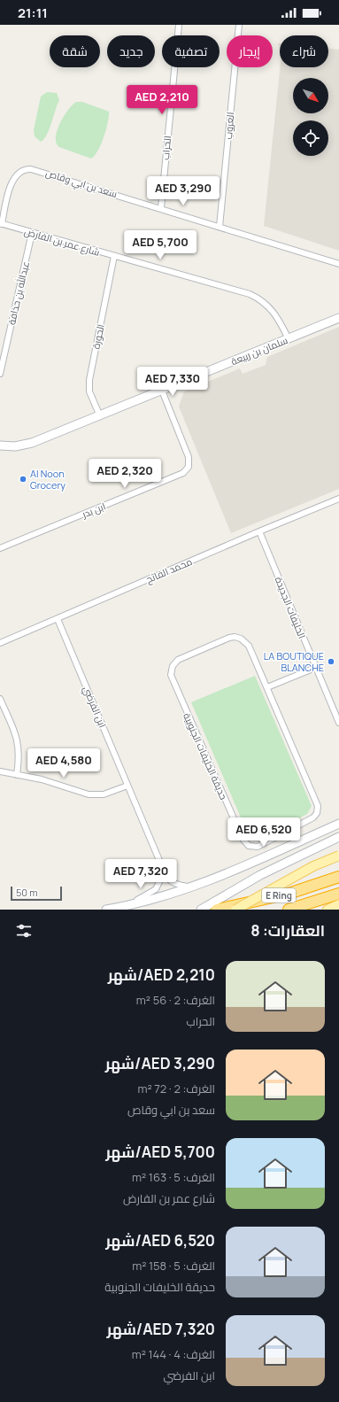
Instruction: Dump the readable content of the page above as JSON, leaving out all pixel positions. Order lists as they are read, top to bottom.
{
  "streets": {
    "highway": ["E Ring"],
    "street": [
      "الغروب",
      "الحراب",
      "سعد بن ابي وقاص",
      "شارع عمر بن الفارض",
      "عبدالله بن حذافة",
      "الحورة",
      "سلمان بن ربيعة",
      "ابن بدر",
      "محمد الفاتح",
      "الخليفات الجديدة",
      "ابن الفرضي",
      "حديقة الخليفات الجنوبية"
    ]
  },
  "crossings": [
    ["الغروب", "سعد بن ابي وقاص"],
    ["الحراب", "سعد بن ابي وقاص"],
    ["سعد بن ابي وقاص", "شارع عمر بن الفارض"],
    ["شارع عمر بن الفارض", "عبدالله بن حذافة"],
    ["شارع عمر بن الفارض", "الحورة"],
    ["شارع عمر بن الفارض", "سلمان بن ربيعة"],
    ["الحورة", "سلمان بن ربيعة"],
    ["سلمان بن ربيعة", "ابن بدر"],
    ["محمد الفاتح", "الخليفات الجديدة"],
    ["محمد الفاتح", "ابن الفرضي"]
  ],
  "places": ["Al Noon Grocery", "LA BOUTIQUE BLANCHE"],
  "scale_bar": "50 m",
  "north": "bottom right",
  "page": {
    "status": "21:11",
    "chip": [
      "شراء",
      "إيجار",
      "تصفية",
      "جديد",
      "شقة"
    ],
    "price": [
      "AED 2,210",
      "AED 3,290",
      "AED 5,700",
      "AED 7,330",
      "AED 2,320",
      "AED 4,580",
      "AED 6,520",
      "AED 7,320"
    ],
    "scale": "50 m",
    "heading": "العقارات: 8",
    "list": [
      {
        "name": "AED 2,210/شهر",
        "note": "الغرف: 2 · 56 m² · الحراب"
      },
      {
        "name": "AED 3,290/شهر",
        "note": "الغرف: 2 · 72 m² · سعد بن ابي وقاص"
      },
      {
        "name": "AED 5,700/شهر",
        "note": "الغرف: 5 · 163 m² · شارع عمر بن الفارض"
      },
      {
        "name": "AED 6,520/شهر",
        "note": "الغرف: 5 · 158 m² · حديقة الخليفات الجنوبية"
      },
      {
        "name": "AED 7,320/شهر",
        "note": "الغرف: 4 · 144 m² · ابن الفرضي"
      }
    ]
  }
}
